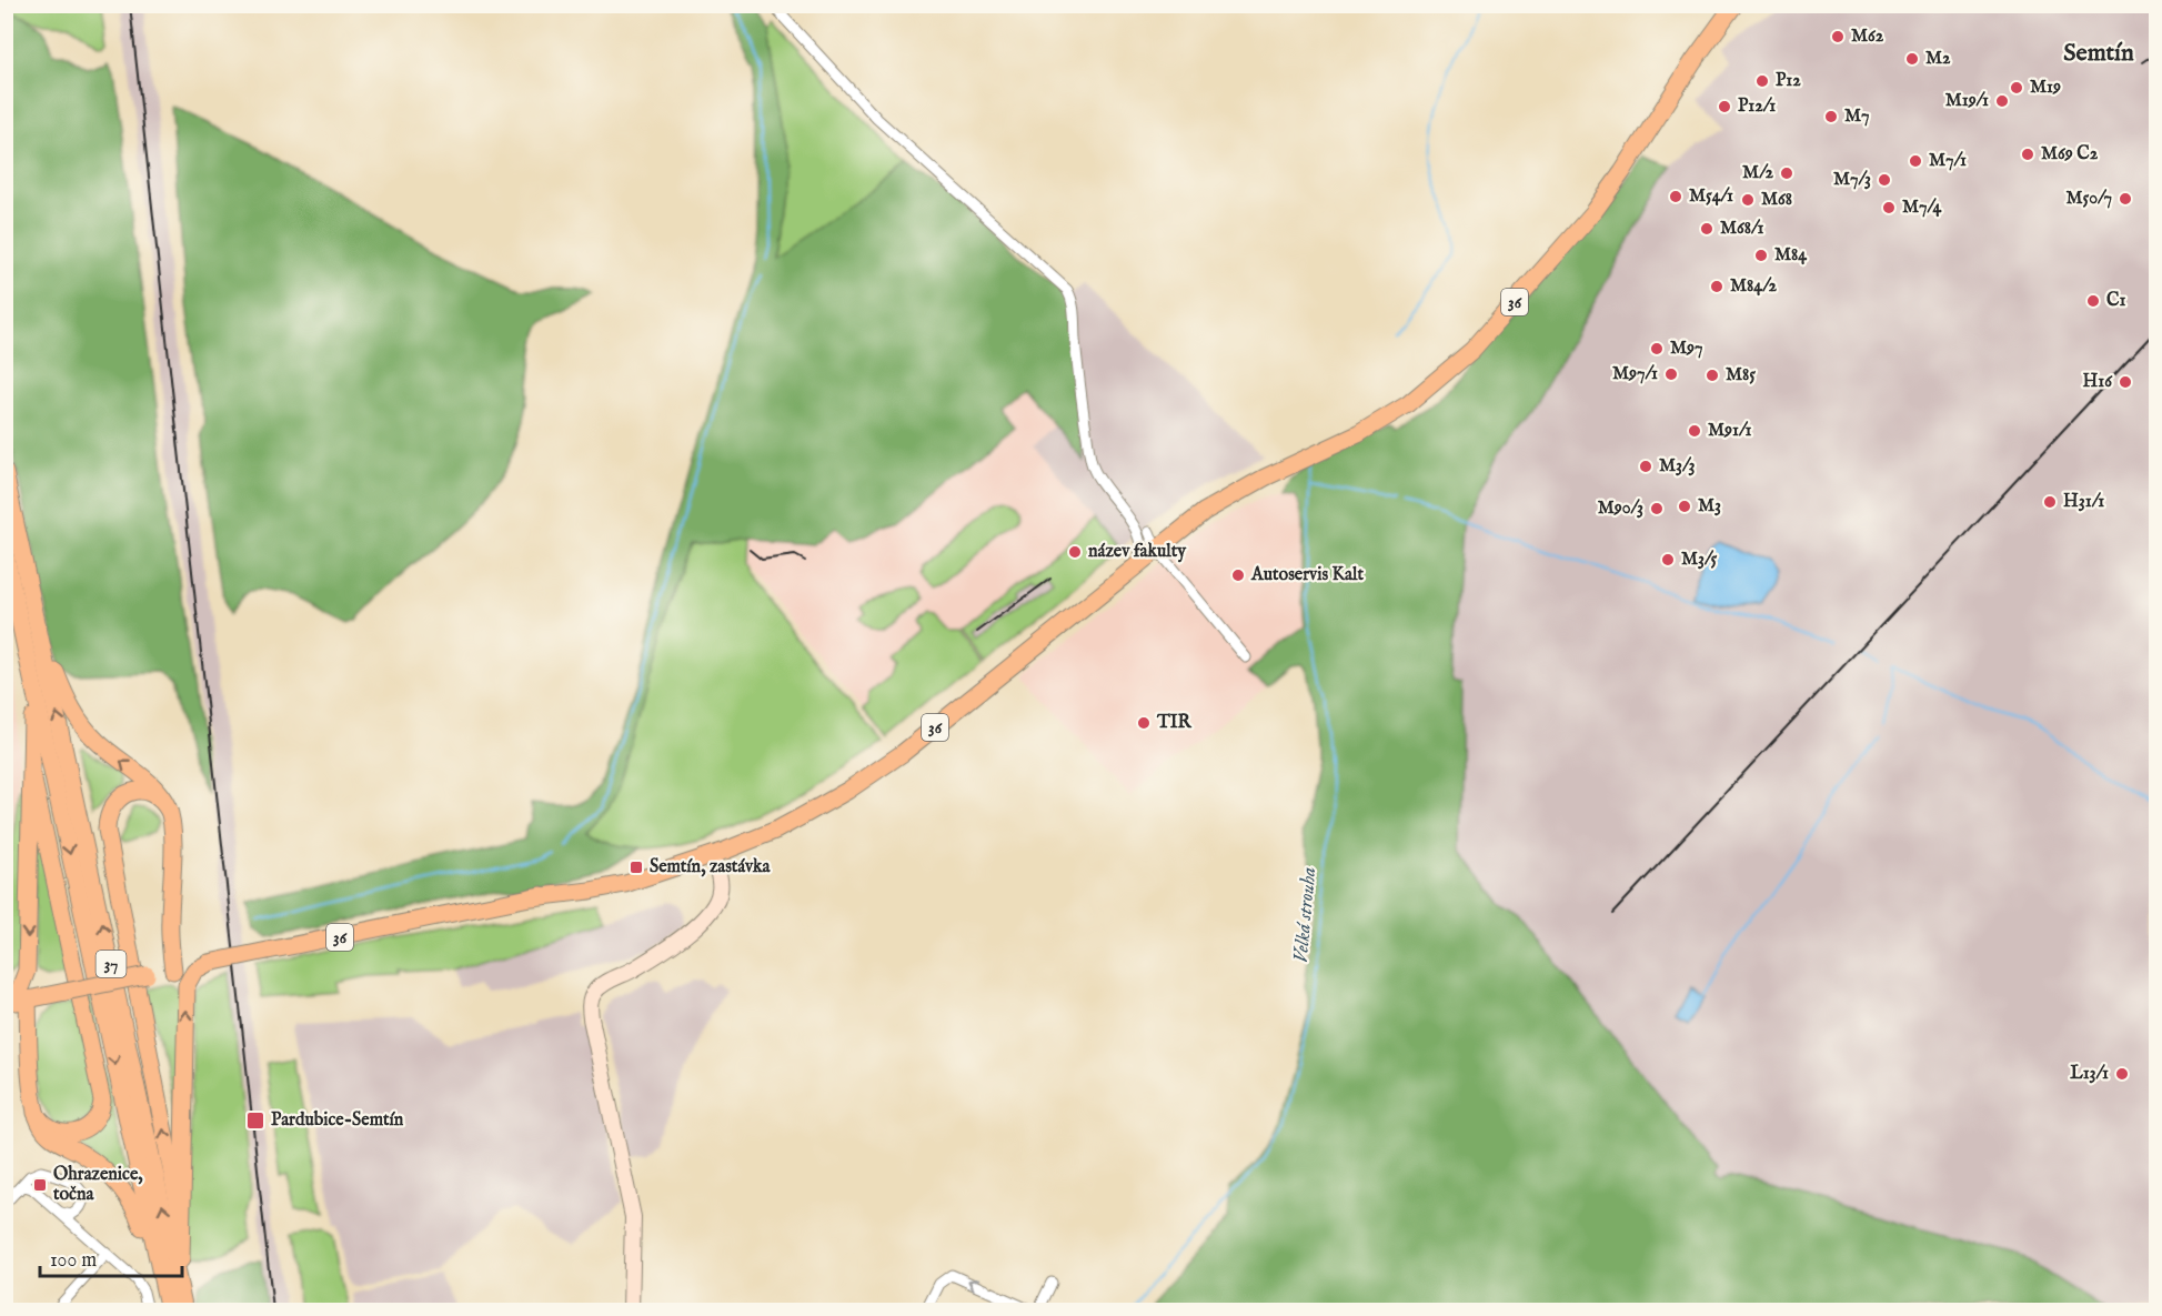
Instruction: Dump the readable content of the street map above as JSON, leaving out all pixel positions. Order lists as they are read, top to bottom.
{
  "streets": {
    "main road": ["36", "37"]
  },
  "districts": ["Semtín"],
  "water": ["Velká strouha"],
  "places": {
    "other": [
      "M62",
      "M2",
      "P12",
      "M19",
      "M19/1",
      "P12/1",
      "M7",
      "M69 C2",
      "M7/1",
      "M/2",
      "M7/3",
      "M54/1",
      "M50/7",
      "M68",
      "M7/4",
      "M68/1",
      "M84",
      "M84/2",
      "C1",
      "M97",
      "M97/1",
      "M85",
      "H16",
      "M91/1",
      "M3/3",
      "H31/1",
      "M3",
      "M90/3",
      "název fakulty",
      "M3/5",
      "Autoservis Kalt",
      "TIR",
      "L13/1"
    ],
    "transit": ["Semtín, zastávka", "Pardubice-Semtín", "Ohrazenice, točna"]
  },
  "scale_bar": "100 m"
}
